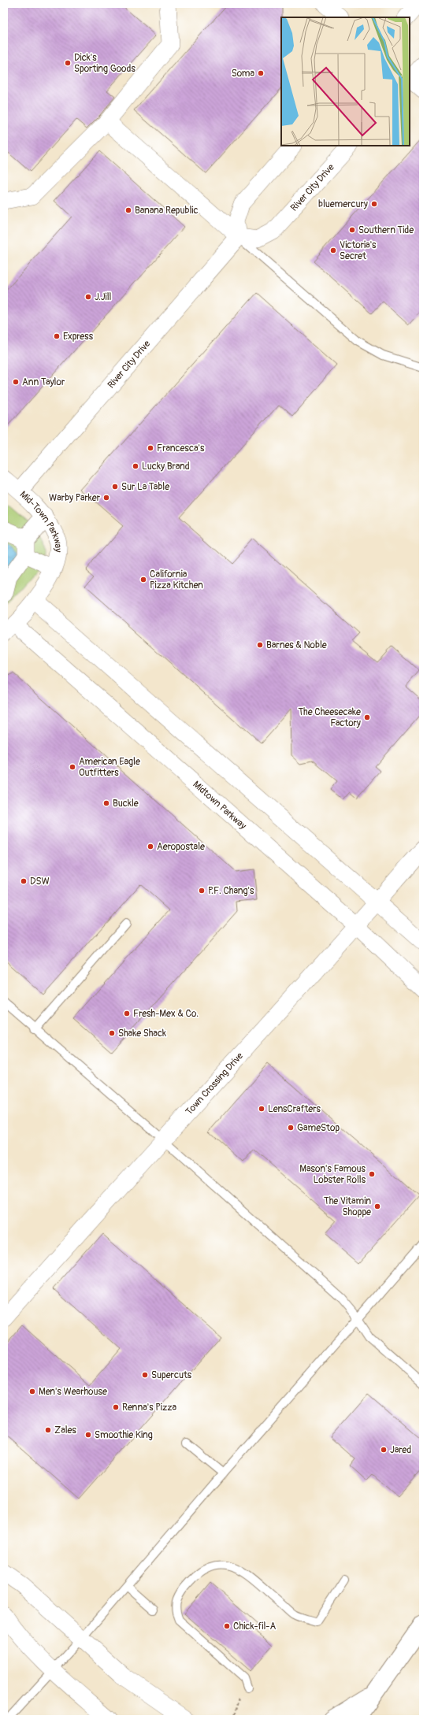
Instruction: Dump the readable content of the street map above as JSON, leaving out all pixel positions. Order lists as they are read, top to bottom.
{
  "streets": {
    "street": [
      "River City Drive",
      "Mid-Town Parkway",
      "Midtown Parkway",
      "Town Crossing Drive"
    ]
  },
  "crossings": [
    ["River City Drive", "Mid-Town Parkway"],
    ["Mid-Town Parkway", "Midtown Parkway"],
    ["Midtown Parkway", "Town Crossing Drive"]
  ],
  "places": [
    "Dick's Sporting Goods",
    "Soma",
    "bluemercury",
    "Banana Republic",
    "Southern Tide",
    "Victoria's Secret",
    "J.Jill",
    "Express",
    "Ann Taylor",
    "Francesca's",
    "Lucky Brand",
    "Sur La Table",
    "Warby Parker",
    "California Pizza Kitchen",
    "Barnes & Noble",
    "The Cheesecake Factory",
    "American Eagle Outfitters",
    "Buckle",
    "Aeropostale",
    "DSW",
    "P.F. Chang's",
    "Fresh-Mex & Co.",
    "Shake Shack",
    "LensCrafters",
    "GameStop",
    "Mason's Famous Lobster Rolls",
    "The Vitamin Shoppe",
    "Supercuts",
    "Men's Wearhouse",
    "Renna's Pizza",
    "Zales",
    "Smoothie King",
    "Jared",
    "Chick-fil-A"
  ]
}
